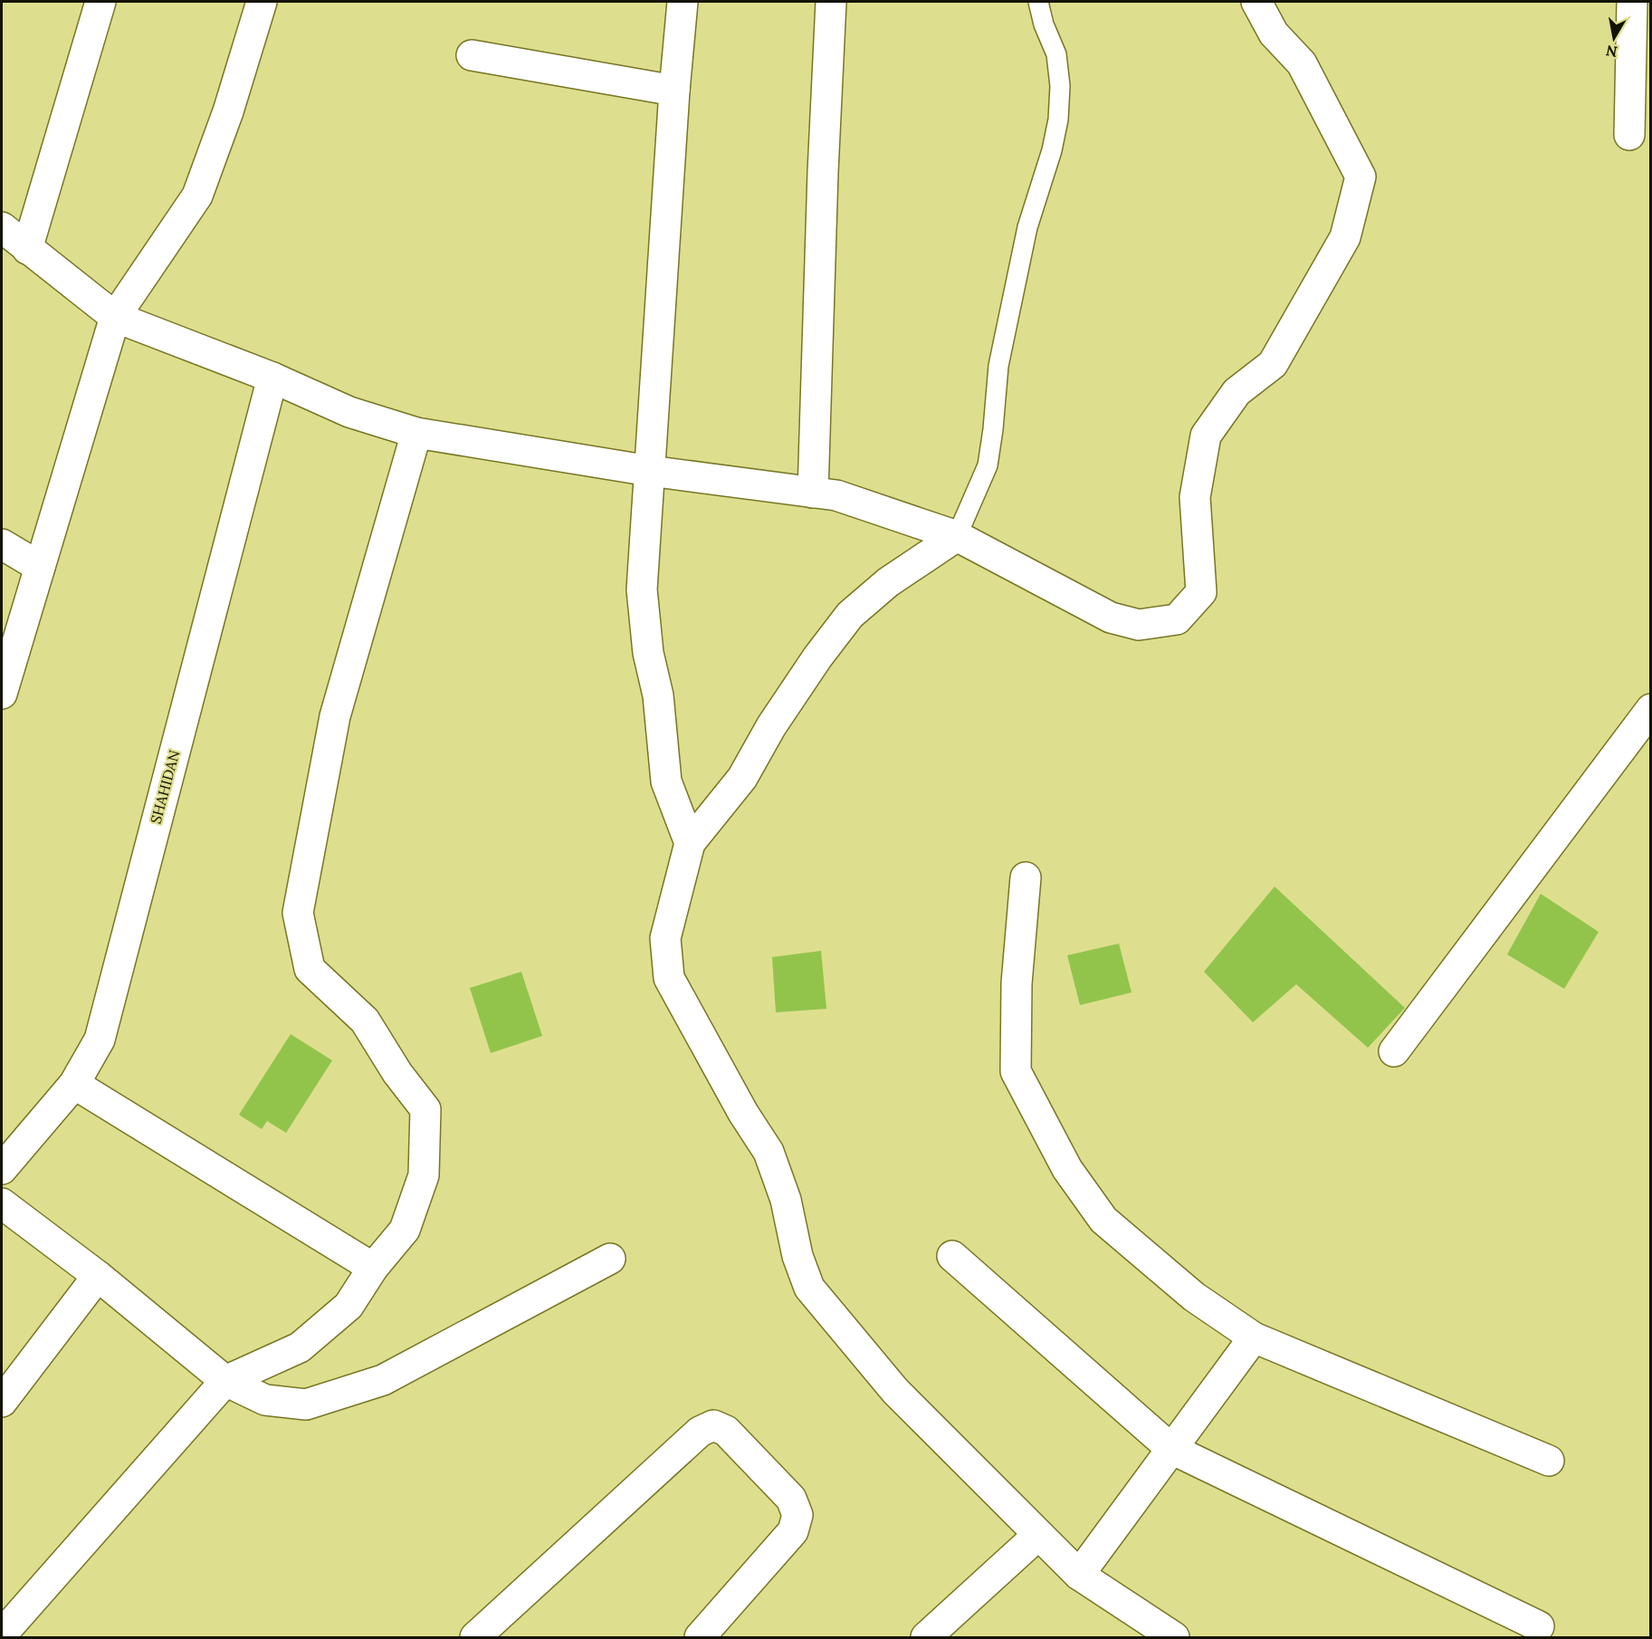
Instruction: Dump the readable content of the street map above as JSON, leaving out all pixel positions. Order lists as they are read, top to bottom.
{
  "streets": {
    "street": ["SHAHIDAN"]
  },
  "north": "bottom"
}
